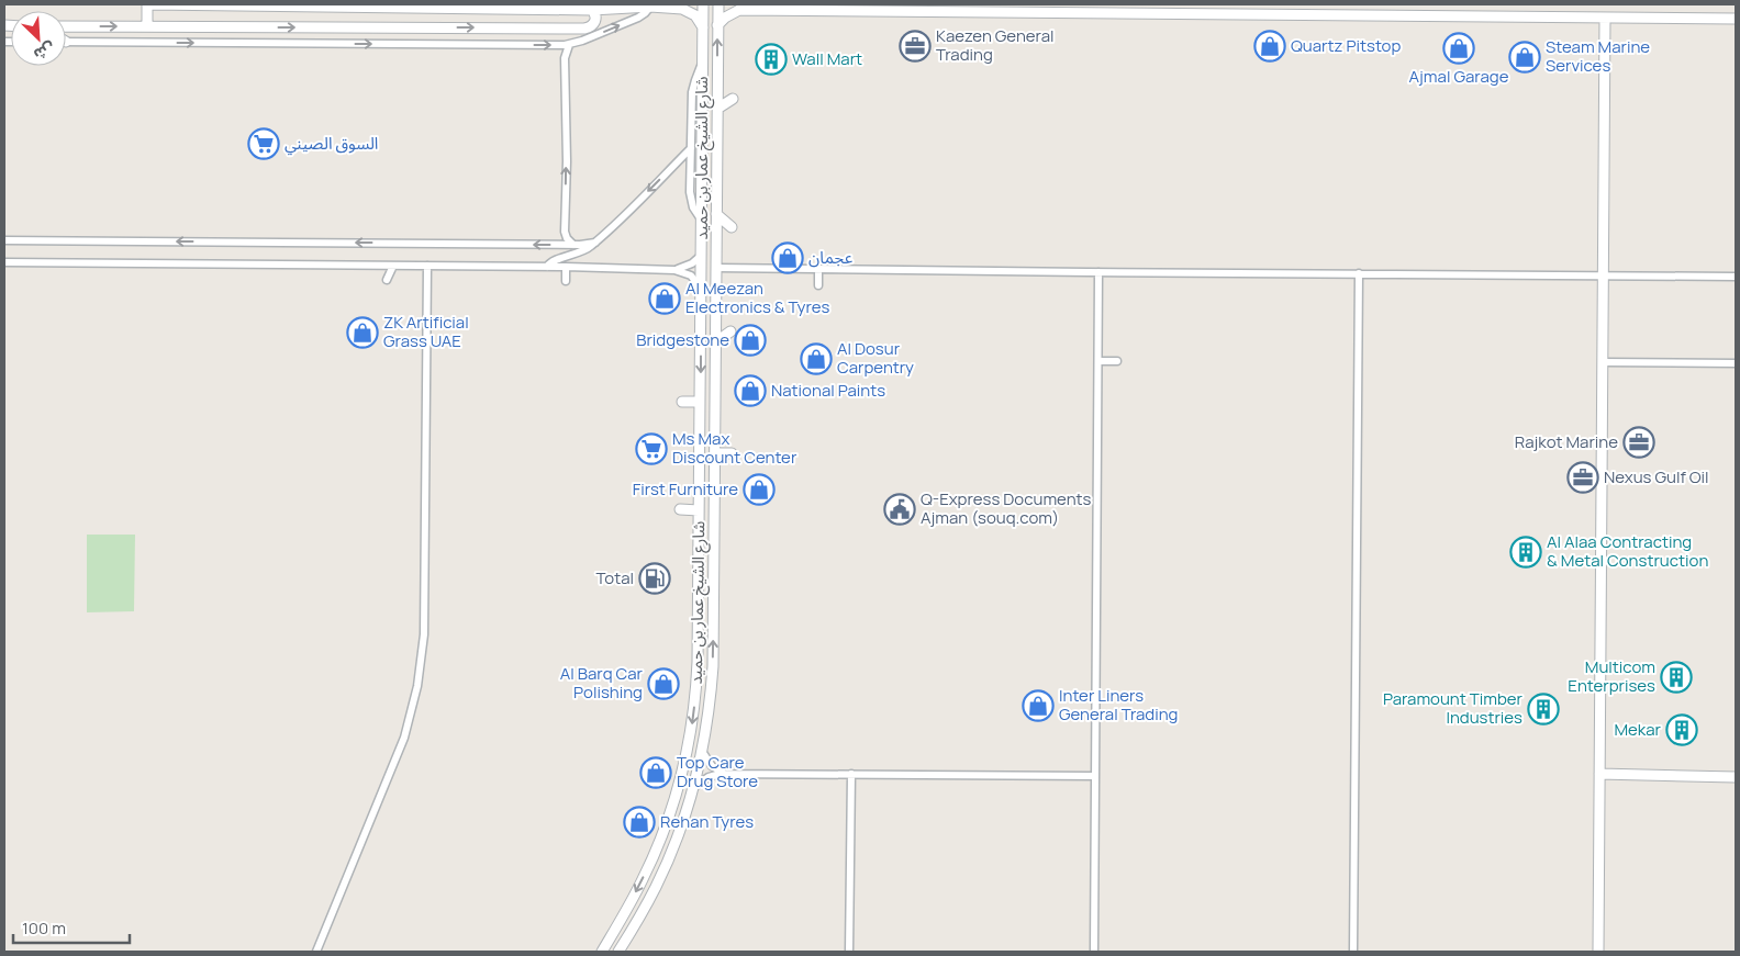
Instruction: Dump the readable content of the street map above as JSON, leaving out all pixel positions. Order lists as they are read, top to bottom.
{
  "streets": {
    "street": ["شارع الشيخ عمار بن حميد"]
  },
  "places": {
    "office": ["Kaezen General Trading", "Rajkot Marine", "Nexus Gulf Oil"],
    "shop": [
      "Quartz Pitstop",
      "Ajmal Garage",
      "Steam Marine Services",
      "عجمان",
      "Al Meezan Electronics & Tyres",
      "ZK Artificial Grass UAE",
      "Bridgestone",
      "Al Dosur Carpentry",
      "National Paints",
      "First Furniture",
      "Al Barq Car Polishing",
      "Inter Liners General Trading",
      "Top Care Drug Store",
      "Rehan Tyres"
    ],
    "building": [
      "Wall Mart",
      "Al Alaa Contracting & Metal Construction",
      "Multicom Enterprises",
      "Paramount Timber Industries",
      "Mekar"
    ],
    "supermarket": ["السوق الصيني", "Ms Max Discount Center"],
    "public building": ["Q-Express Documents Ajman (souq.com)"],
    "fuel station": ["Total"]
  },
  "scale_bar": "100 m",
  "north": "bottom right"
}
